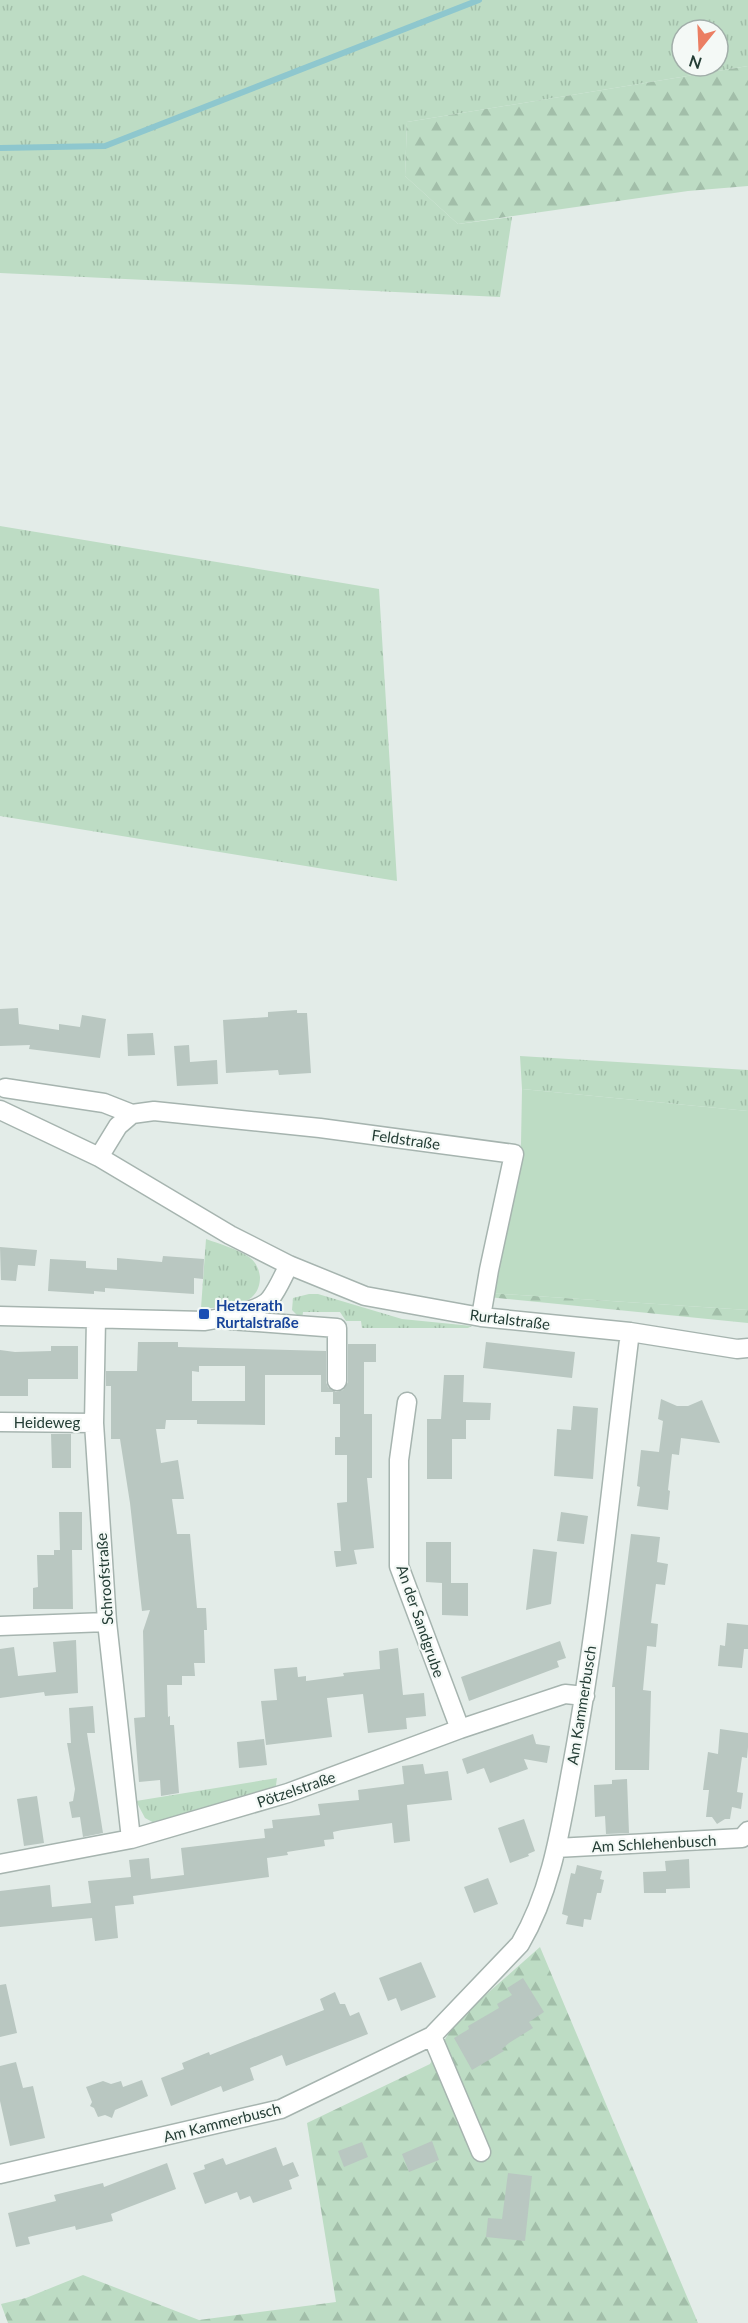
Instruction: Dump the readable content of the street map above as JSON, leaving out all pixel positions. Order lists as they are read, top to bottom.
{
  "streets": {
    "street": [
      "Feldstraße",
      "Rurtalstraße",
      "Heideweg",
      "Schroofstraße",
      "An der Sandgrube",
      "Am Kammerbusch",
      "Pötzelstraße",
      "Am Schlehenbusch"
    ]
  },
  "crossings": [
    ["Feldstraße", "Rurtalstraße"],
    ["Rurtalstraße", "Am Kammerbusch"],
    ["Heideweg", "Schroofstraße"],
    ["Schroofstraße", "Pötzelstraße"],
    ["An der Sandgrube", "Pötzelstraße"],
    ["Am Kammerbusch", "Pötzelstraße"],
    ["Am Kammerbusch", "Am Schlehenbusch"]
  ],
  "places": {
    "transit": ["Hetzerath Rurtalstraße"]
  },
  "north": "bottom"
}
